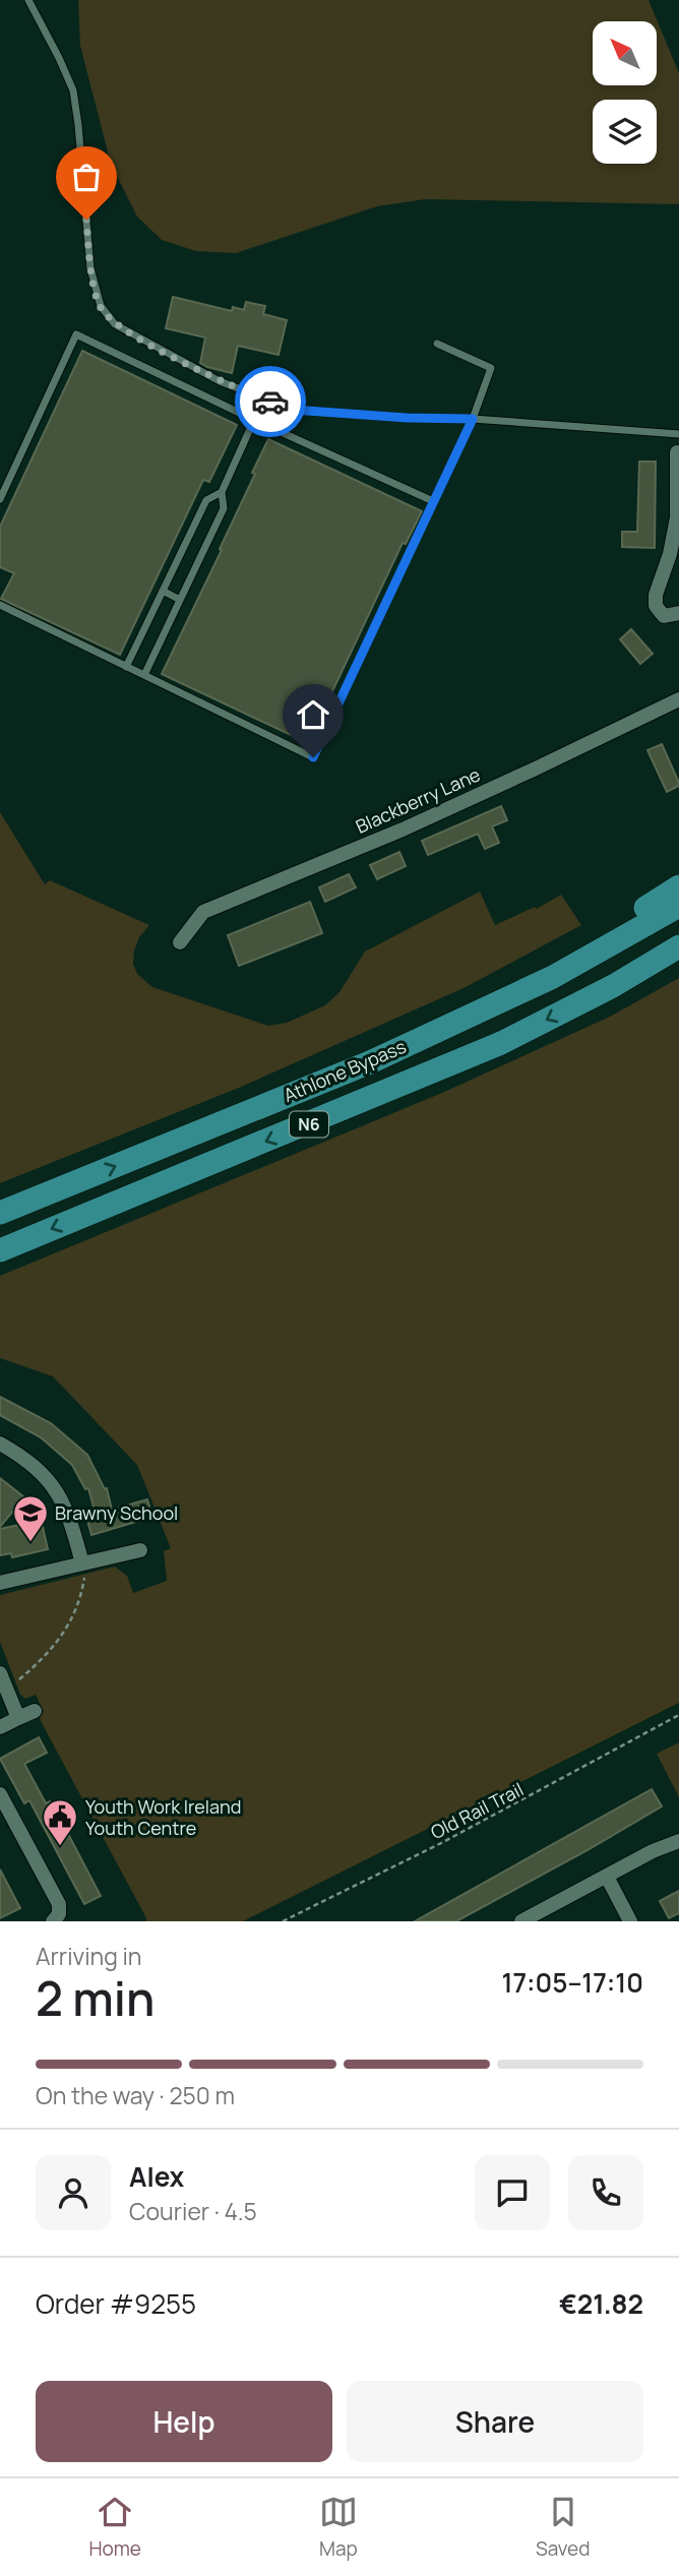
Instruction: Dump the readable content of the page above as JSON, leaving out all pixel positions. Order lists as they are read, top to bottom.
{
  "streets": {
    "highway": ["Athlone Bypass", "N6"],
    "street": ["Blackberry Lane"],
    "path": ["Old Rail Trail"]
  },
  "crossings": [
    ["Athlone Bypass", "N6"]
  ],
  "places": {
    "school or university": ["Brawny School"],
    "public building": ["Youth Work Ireland Youth Centre"]
  },
  "north": "top left",
  "page": {
    "heading": ["2 min", "Arriving in", "17:05–17:10"],
    "panel": [
      "Alex",
      "Courier · 4.5",
      "Order #9255",
      "€21.82"
    ],
    "bar": "On the way · 250 m",
    "buttons": ["Help", "Share"],
    "tabs": ["Home", "Map", "Saved"]
  }
}
